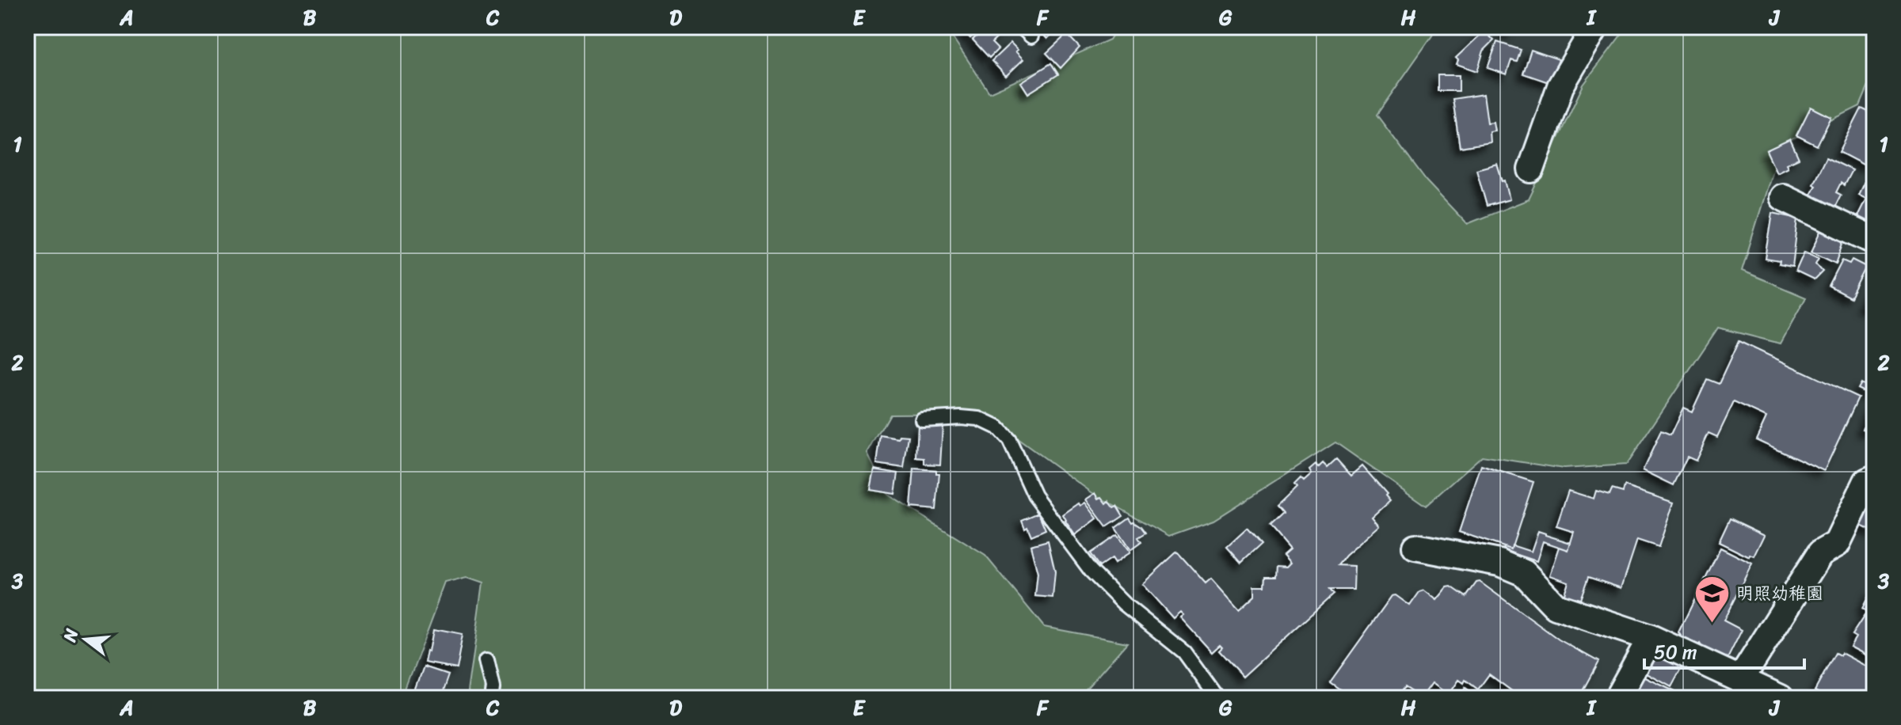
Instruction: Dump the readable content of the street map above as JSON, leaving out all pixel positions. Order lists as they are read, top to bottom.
{
  "places": {
    "school or university": ["明照幼稚園"]
  },
  "scale_bar": "50 m",
  "north": "left",
  "grid": {
    "columns": [
      "A",
      "B",
      "C",
      "D",
      "E",
      "F",
      "G",
      "H",
      "I",
      "J"
    ],
    "rows": ["1", "2", "3"]
  }
}
